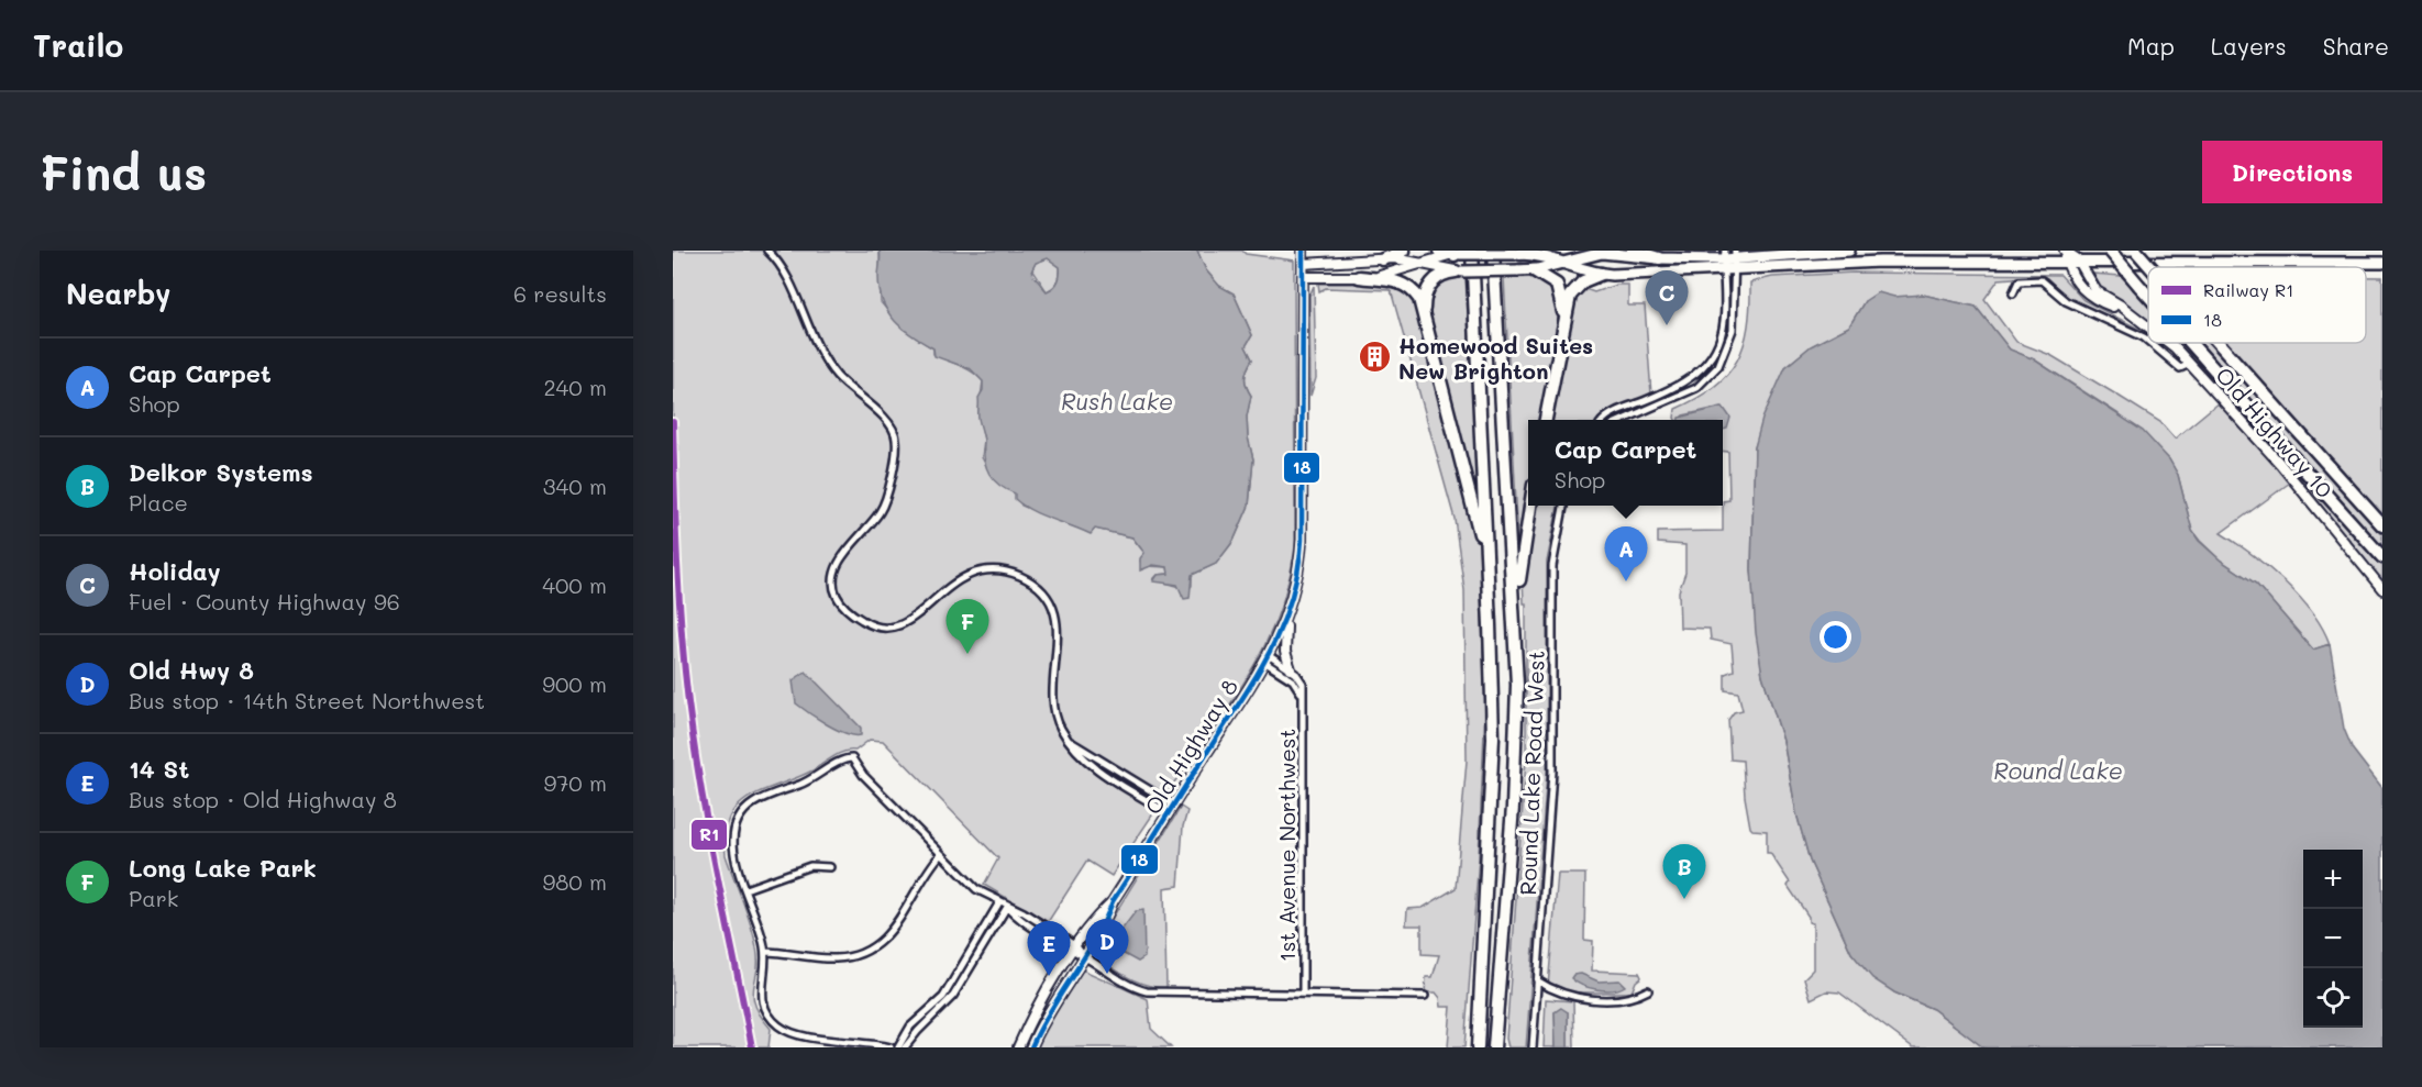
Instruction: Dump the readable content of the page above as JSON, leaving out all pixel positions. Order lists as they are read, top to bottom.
{
  "streets": {
    "street": [
      "Old Highway 10",
      "Old Highway 8",
      "Round Lake Road West",
      "1st Avenue Northwest"
    ]
  },
  "crossings": [
    ["Old Highway 8", "1st Avenue Northwest"]
  ],
  "water": ["Rush Lake", "Round Lake"],
  "places": {
    "building": ["Homewood Suites New Brighton"]
  },
  "lines": ["transit line 18", "rail line R1"],
  "legend": ["Railway R1", "18"],
  "page": {
    "header": "Trailo",
    "nav": ["Map", "Layers", "Share"],
    "buttons": "Directions",
    "title": "Find us",
    "heading": ["Nearby", "6 results"],
    "pins": [
      "C",
      "A",
      "F",
      "B",
      "D",
      "E"
    ],
    "list": [
      {
        "mark": "A",
        "name": "Cap Carpet",
        "note": "Shop",
        "value": "240 m"
      },
      {
        "mark": "B",
        "name": "Delkor Systems",
        "note": "Place",
        "value": "340 m"
      },
      {
        "mark": "C",
        "name": "Holiday",
        "note": "Fuel · County Highway 96",
        "value": "400 m"
      },
      {
        "mark": "D",
        "name": "Old Hwy 8",
        "note": "Bus stop · 14th Street Northwest",
        "value": "900 m"
      },
      {
        "mark": "E",
        "name": "14 St",
        "note": "Bus stop · Old Highway 8",
        "value": "970 m"
      },
      {
        "mark": "F",
        "name": "Long Lake Park",
        "note": "Park",
        "value": "980 m"
      }
    ],
    "popup": ["Cap Carpet", "Shop"],
    "map_buttons": ["+", "−"]
  }
}
